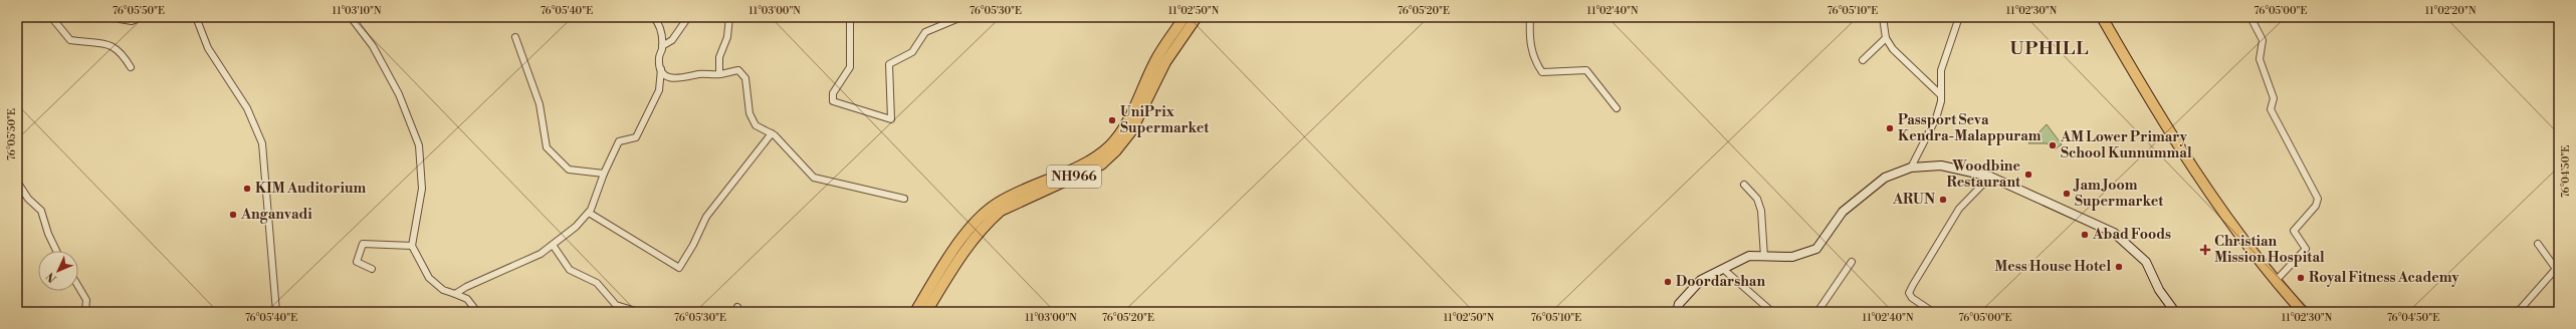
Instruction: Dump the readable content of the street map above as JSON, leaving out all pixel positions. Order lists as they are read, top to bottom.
{
  "streets": {
    "highway": ["NH966"]
  },
  "districts": ["UPHILL"],
  "places": {
    "other": [
      "UniPrix Supermarket",
      "Passport Seva Kendra-Malappuram",
      "AM Lower Primary School Kunnummal",
      "Woodbine Restaurant",
      "KIM Auditorium",
      "Jam Joom Supermarket",
      "ARUN",
      "Anganvadi",
      "Abad Foods",
      "Mess House Hotel",
      "Royal Fitness Academy",
      "Doordarshan"
    ],
    "health": ["Christian Mission Hospital"]
  },
  "north": "bottom left",
  "coordinates": [
    "76°05'50\"E",
    "11°03'10\"N",
    "76°05'40\"E",
    "11°03'00\"N",
    "76°05'30\"E",
    "11°02'50\"N",
    "76°05'20\"E",
    "11°02'40\"N",
    "76°05'10\"E",
    "11°02'30\"N",
    "76°05'00\"E",
    "11°02'20\"N",
    "76°04'50\"E"
  ]
}
